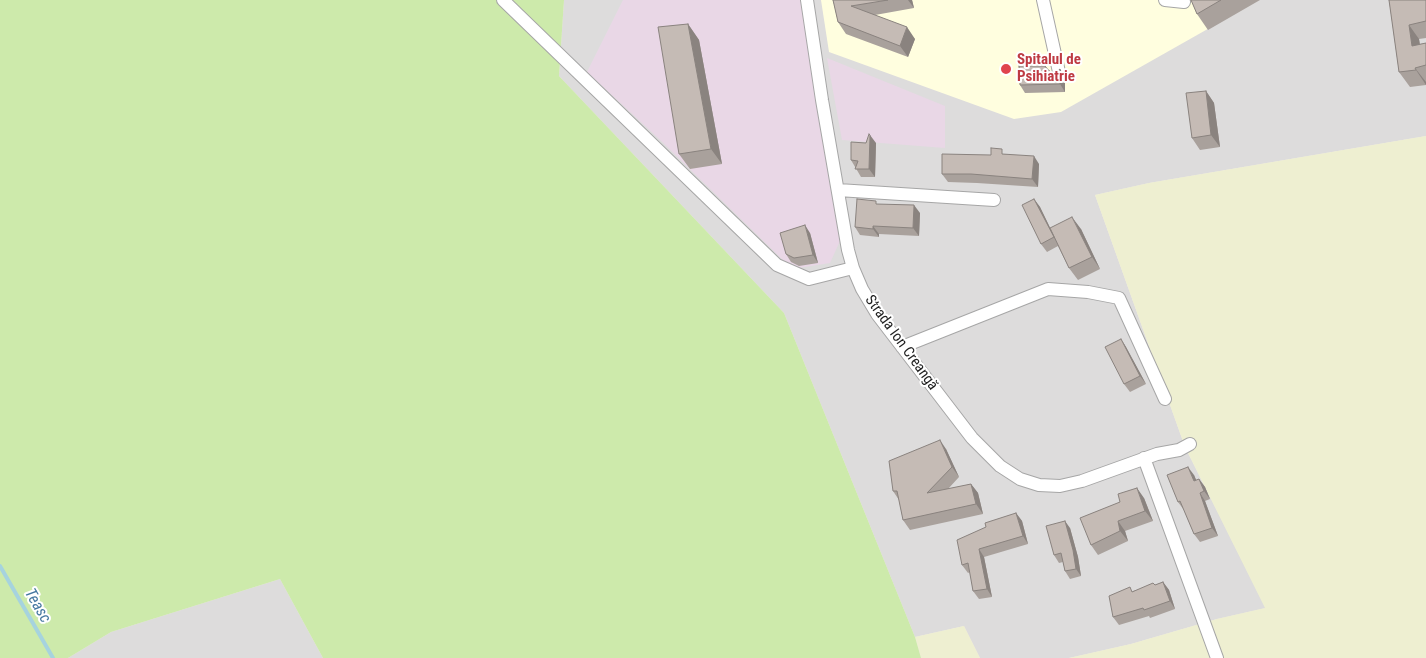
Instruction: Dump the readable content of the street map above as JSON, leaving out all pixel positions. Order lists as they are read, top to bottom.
{
  "streets": {
    "street": ["Strada Ion Creangă"]
  },
  "water": ["Teasc"],
  "places": ["Spitalul de Psihiatrie"]
}
